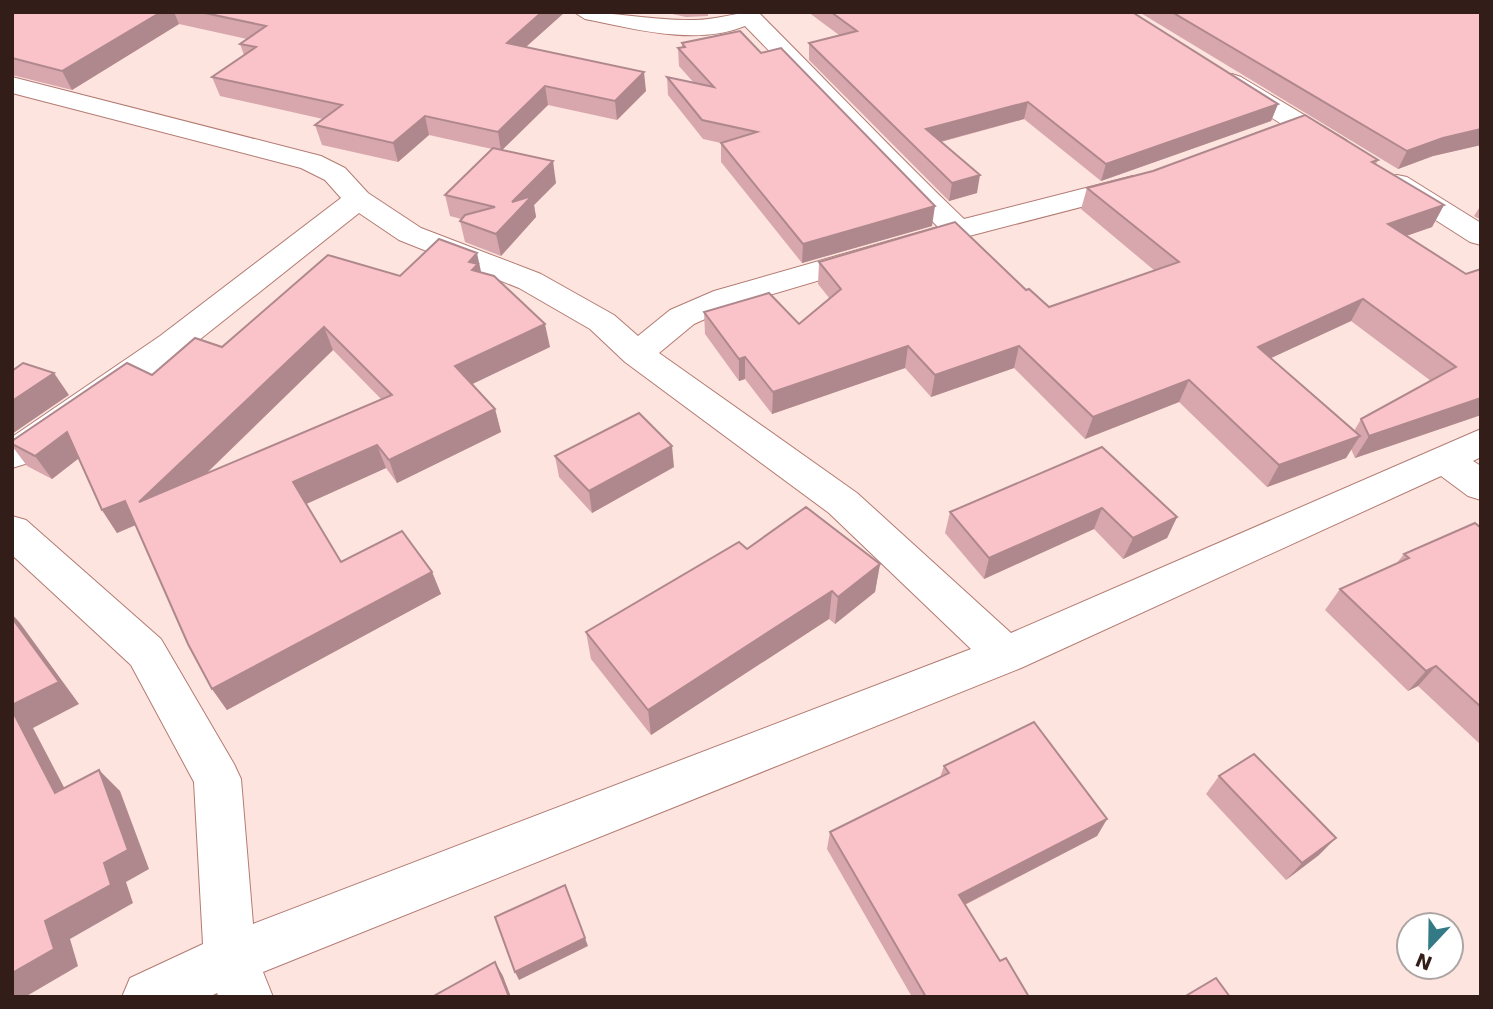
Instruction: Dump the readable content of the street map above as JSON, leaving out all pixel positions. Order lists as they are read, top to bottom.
{
  "north": "bottom"
}
